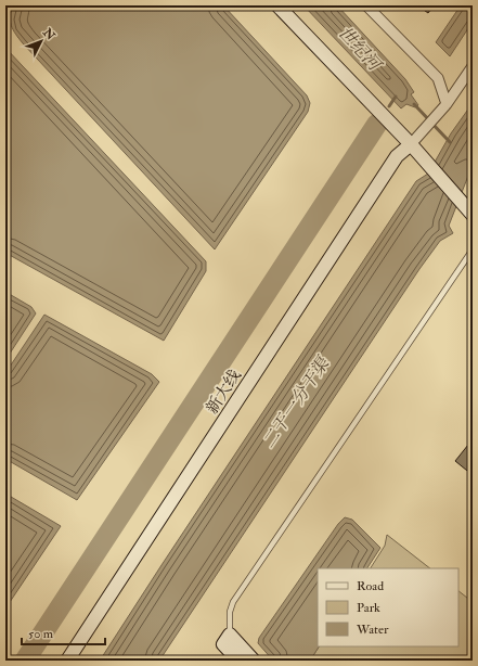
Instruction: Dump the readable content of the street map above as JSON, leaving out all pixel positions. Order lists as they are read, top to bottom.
{
  "streets": {
    "main road": ["新大线"]
  },
  "water": ["世纪河", "二干一分干渠"],
  "legend": ["Road", "Park", "Water"],
  "scale_bar": "50 m",
  "north": "top right"
}
